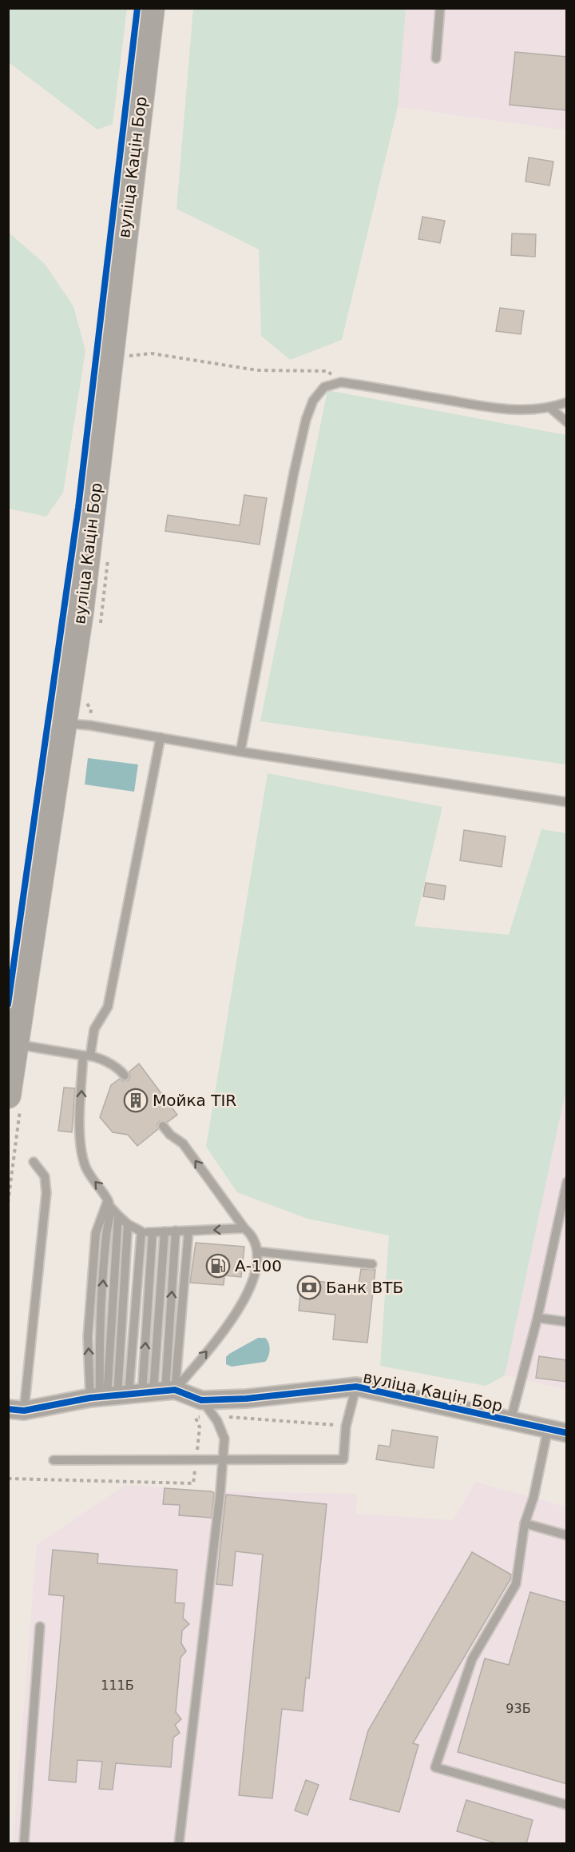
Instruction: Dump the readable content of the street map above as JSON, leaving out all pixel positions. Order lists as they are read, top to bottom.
{
  "streets": {
    "main road": ["вуліца Кацін Бор"]
  },
  "places": {
    "building": ["Мойка TIR"],
    "fuel station": ["А-100"],
    "bank": ["Банк ВТБ"]
  },
  "house_numbers": ["111Б", "93Б"]
}
